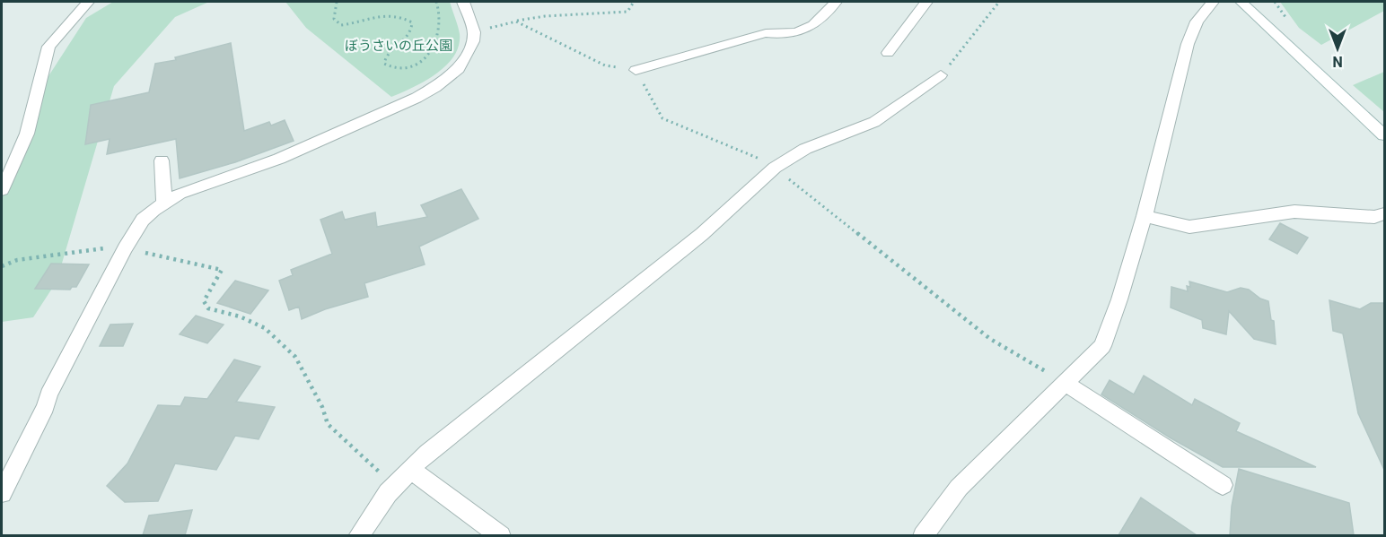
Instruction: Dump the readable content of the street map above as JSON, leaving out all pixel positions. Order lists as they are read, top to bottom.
{
  "parks": ["ぼうさいの丘公園"],
  "north": "bottom"
}
